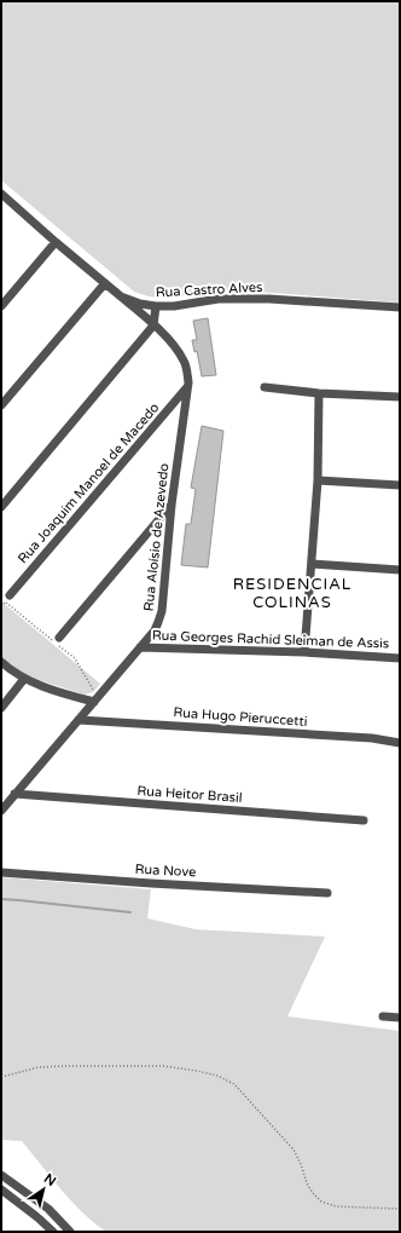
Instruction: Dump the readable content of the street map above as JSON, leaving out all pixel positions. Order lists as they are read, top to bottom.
{
  "streets": {
    "street": [
      "Rua Castro Alves",
      "Rua Joaquim Manoel de Macedo",
      "Rua Aloísio de Azevedo",
      "Rua Georges Rachid Sleiman de Assis",
      "Rua Hugo Pieruccetti",
      "Rua Heitor Brasil",
      "Rua Nove"
    ]
  },
  "crossings": [
    ["Rua Castro Alves", "Rua Aloísio de Azevedo"],
    ["Rua Joaquim Manoel de Macedo", "Rua Aloísio de Azevedo"],
    ["Rua Aloísio de Azevedo", "Rua Georges Rachid Sleiman de Assis"],
    ["Rua Aloísio de Azevedo", "Rua Hugo Pieruccetti"],
    ["Rua Aloísio de Azevedo", "Rua Heitor Brasil"]
  ],
  "districts": ["RESIDENCIAL COLINAS"],
  "north": "top right"
}
